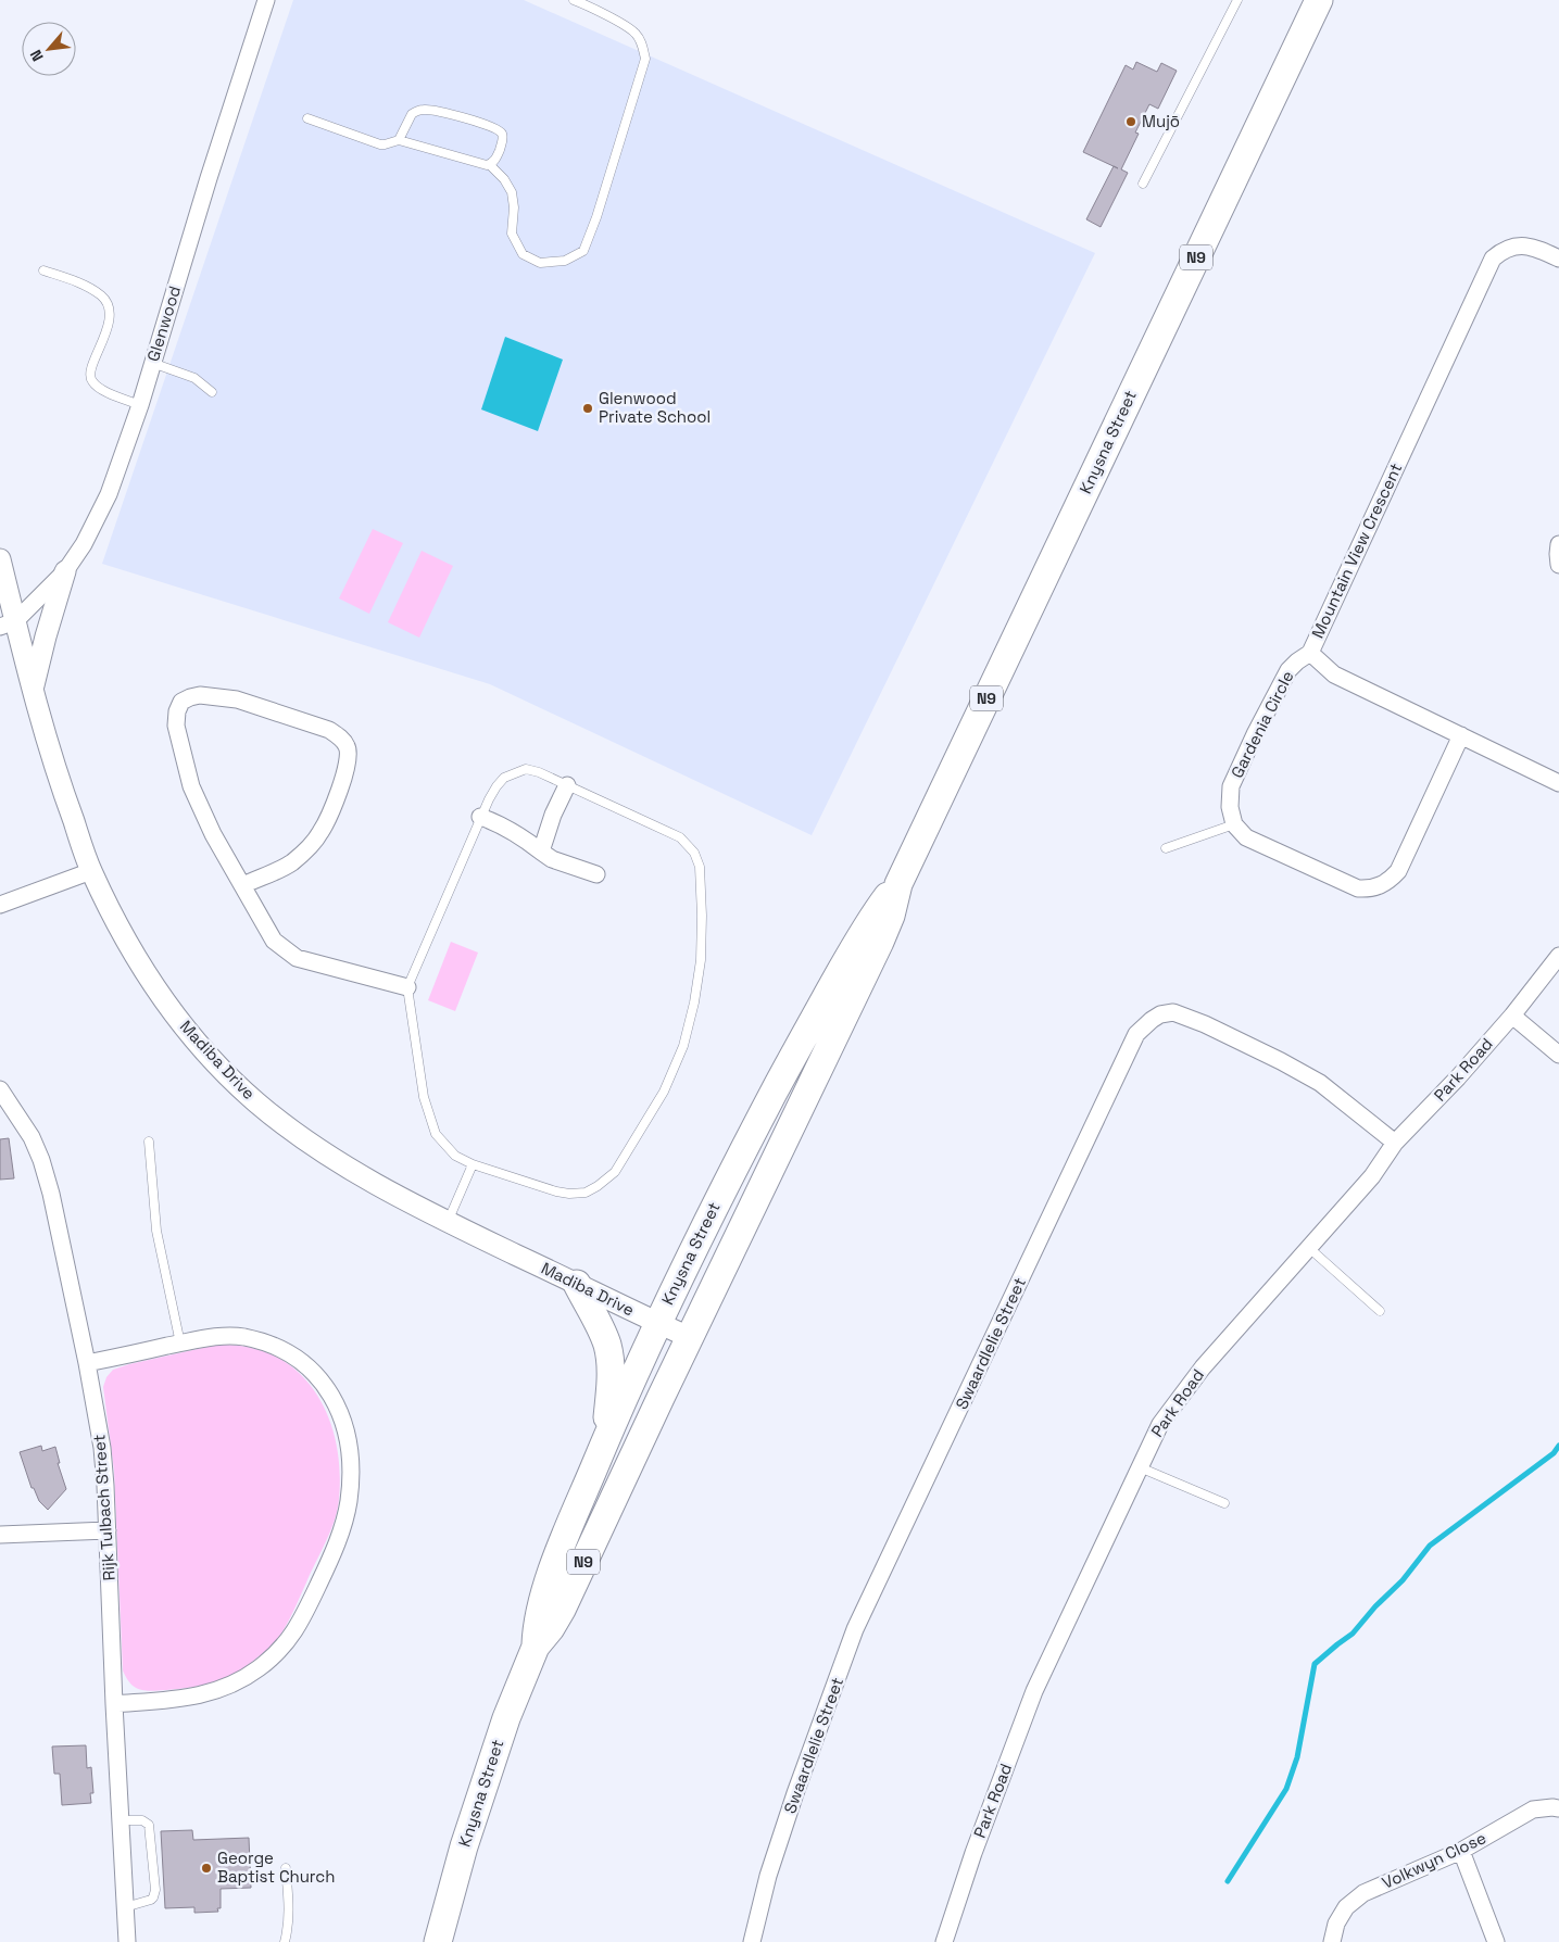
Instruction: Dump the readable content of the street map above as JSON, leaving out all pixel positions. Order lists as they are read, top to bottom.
{
  "streets": {
    "highway": ["N9", "Knysna Street"],
    "street": [
      "Glenwood",
      "Mountain View Crescent",
      "Gardenia Circle",
      "Madiba Drive",
      "Park Road",
      "Swaardlelie Street",
      "Rijk Tulbach Street",
      "Volkwyn Close"
    ]
  },
  "crossings": [
    ["Glenwood", "Madiba Drive"],
    ["Knysna Street", "Madiba Drive"],
    ["Mountain View Crescent", "Gardenia Circle"],
    ["Park Road", "Swaardlelie Street"]
  ],
  "places": ["Mujō", "Glenwood Private School", "George Baptist Church"],
  "north": "bottom left"
}
